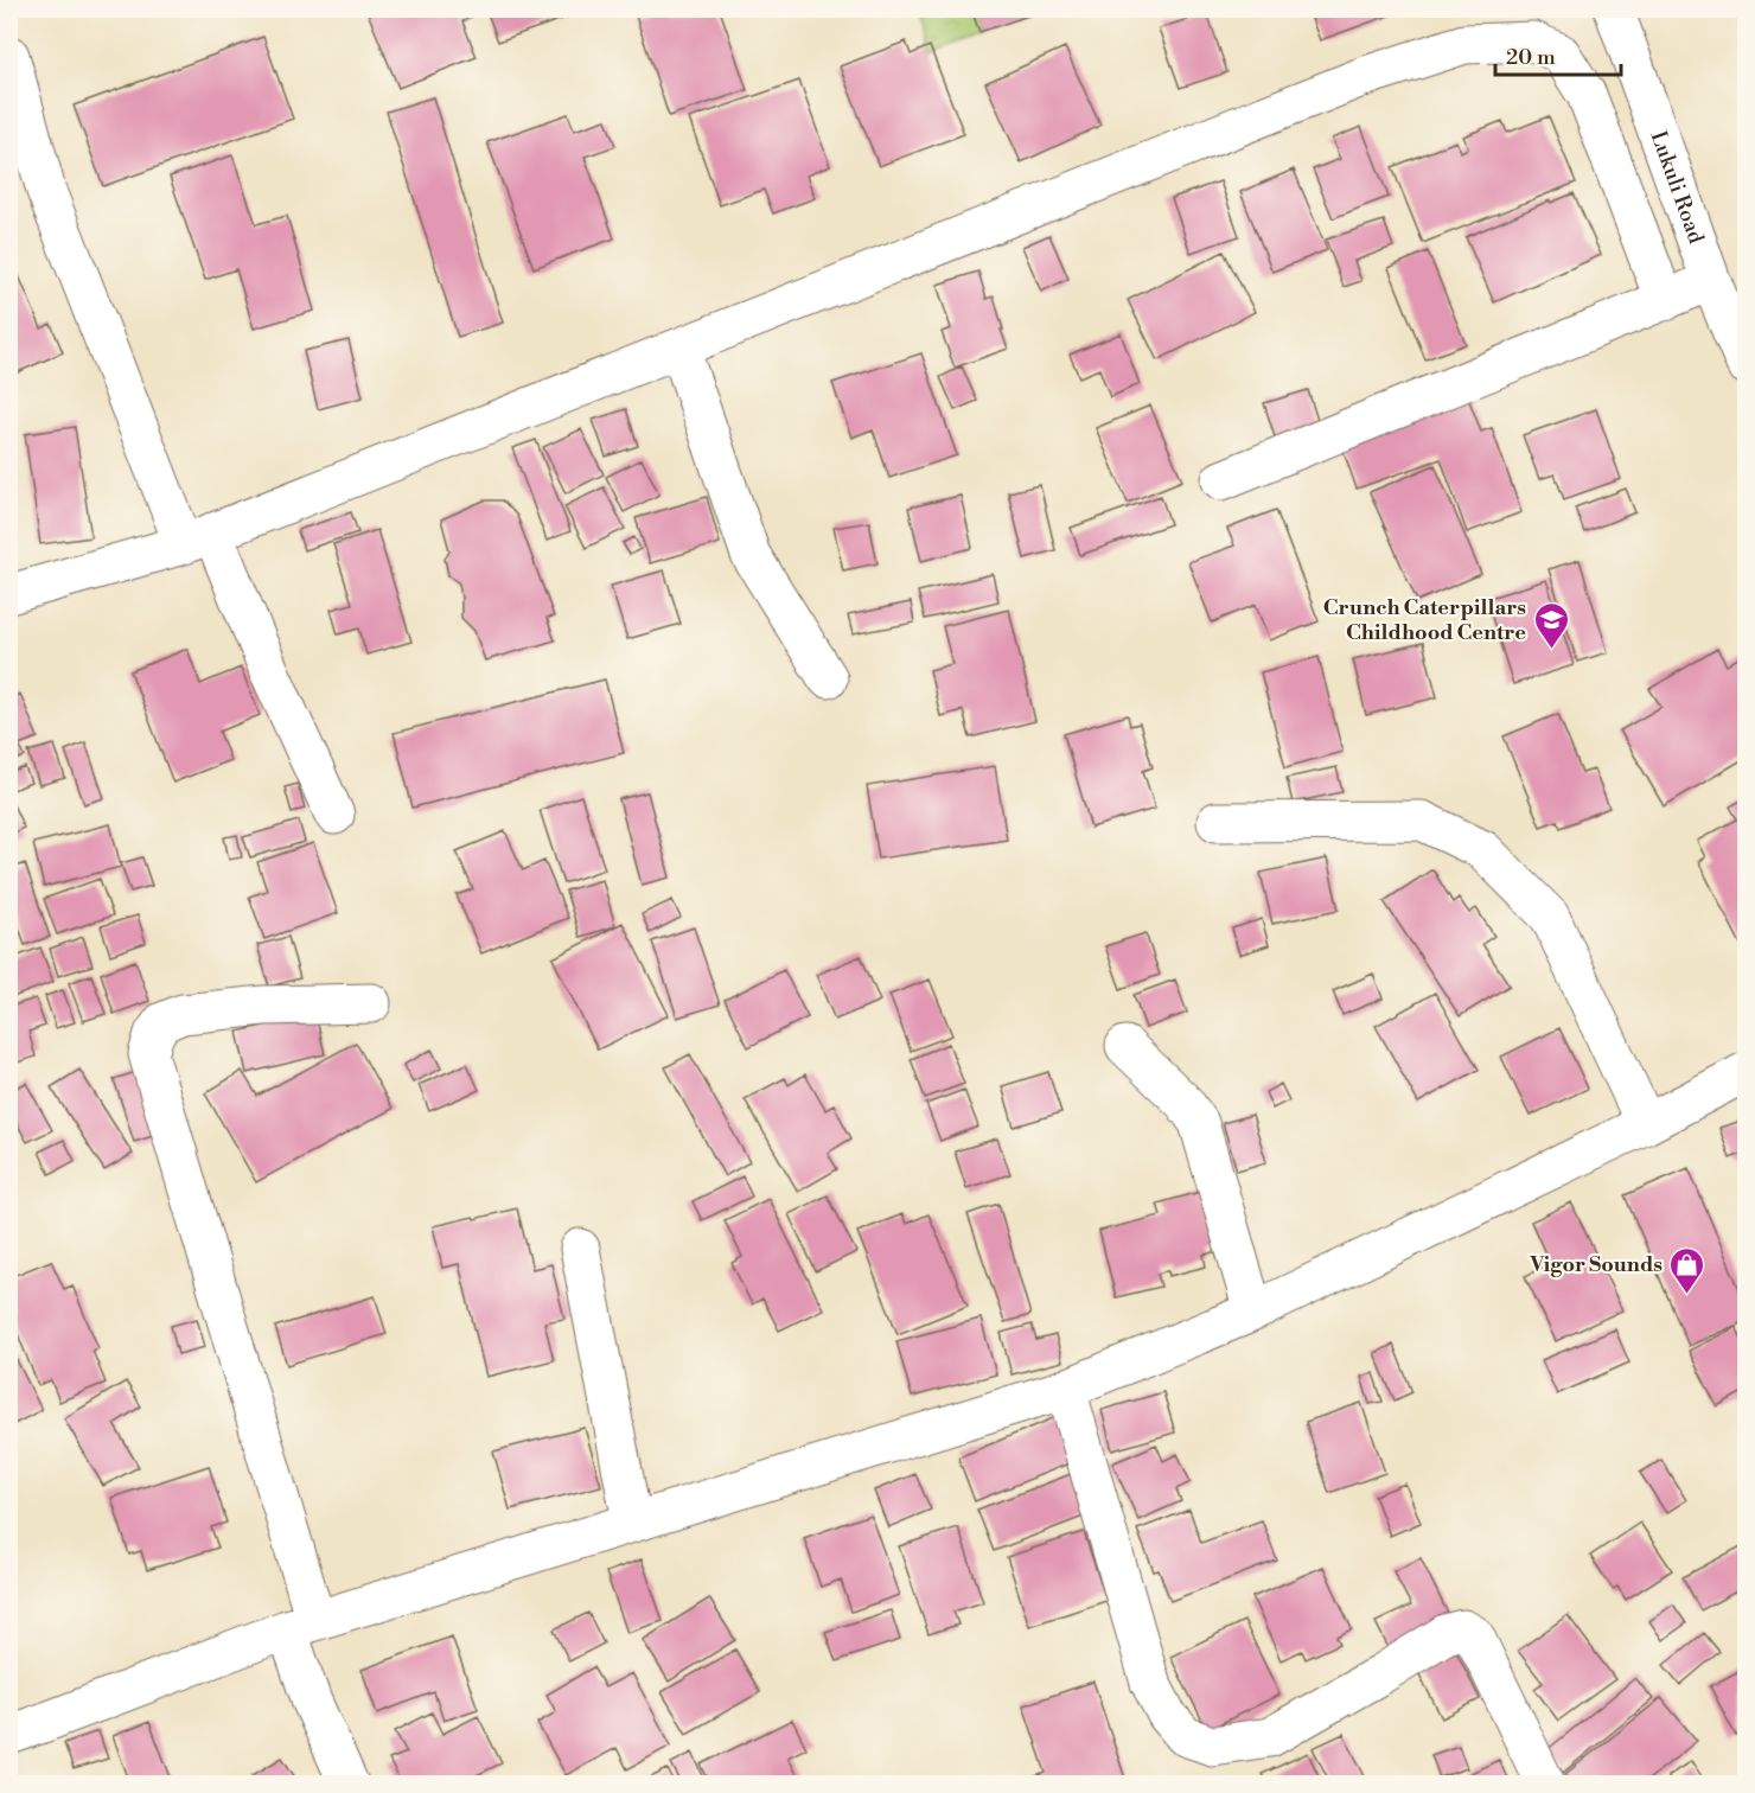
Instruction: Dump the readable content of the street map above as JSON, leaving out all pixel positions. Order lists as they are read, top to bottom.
{
  "streets": {
    "street": ["Lukuli Road"]
  },
  "places": {
    "school or university": ["Crunch Caterpillars Childhood Centre"],
    "shop": ["Vigor Sounds"]
  },
  "scale_bar": "20 m"
}
